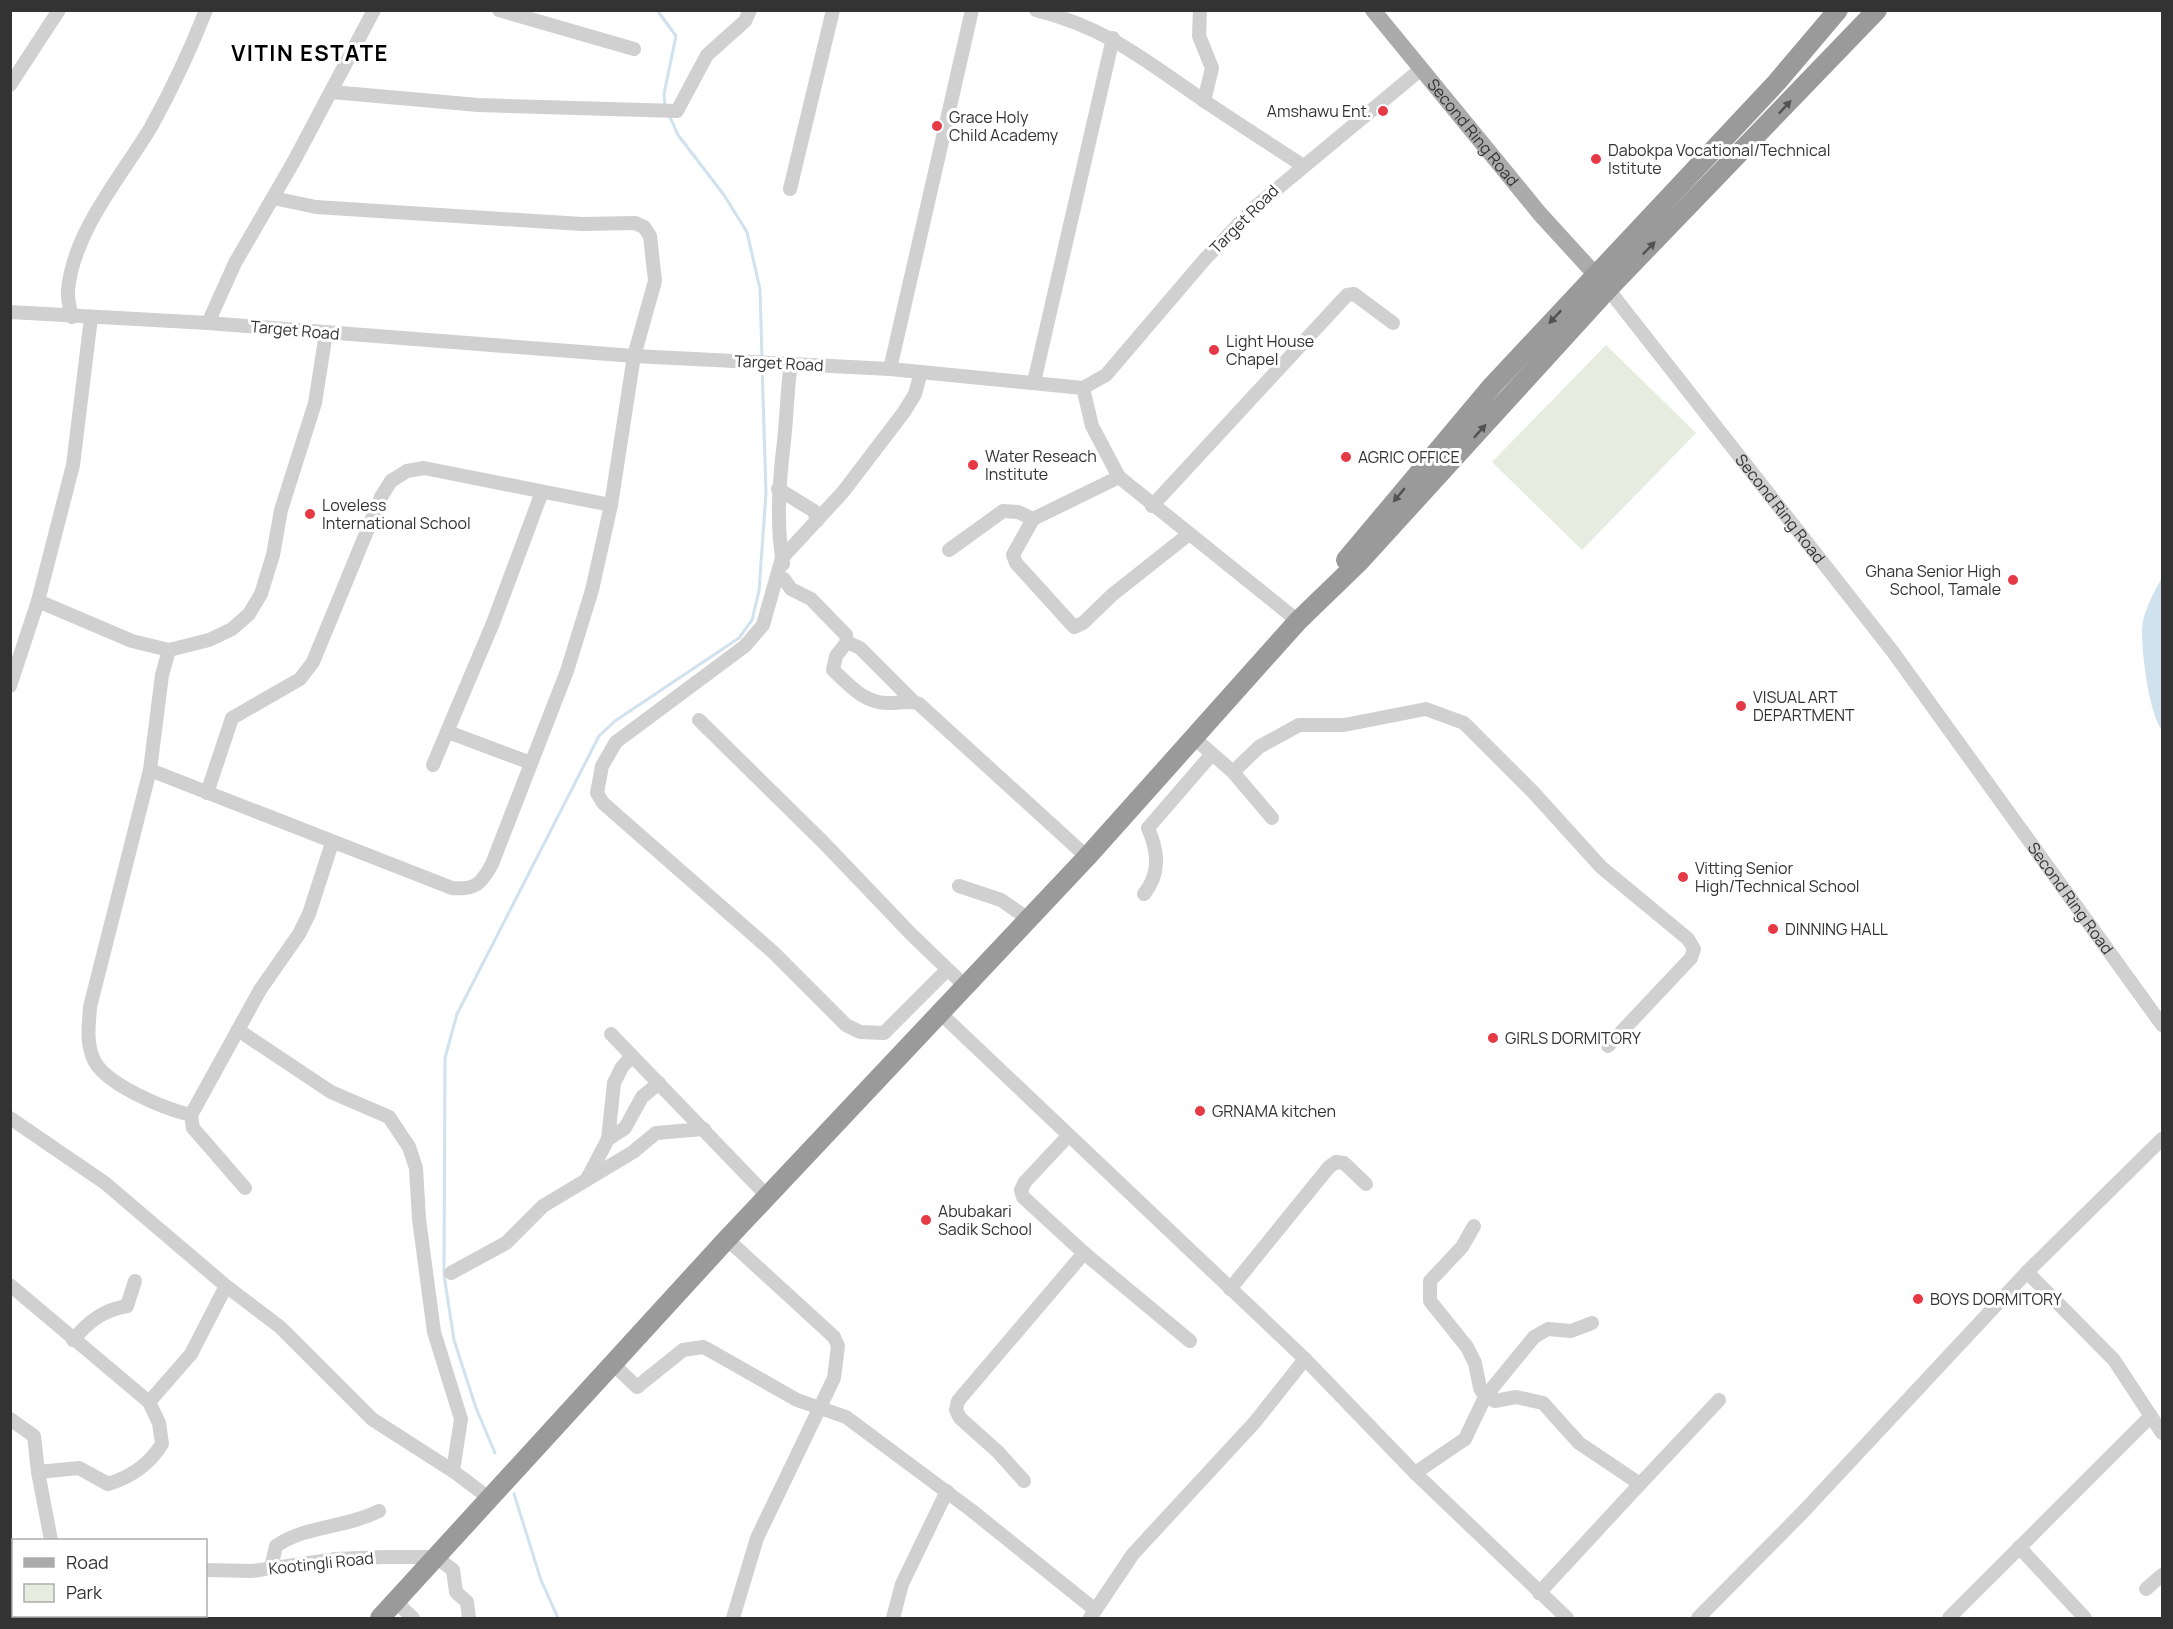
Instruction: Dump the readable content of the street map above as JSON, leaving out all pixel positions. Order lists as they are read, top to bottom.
{
  "streets": {
    "main road": ["Second Ring Road"],
    "street": ["Target Road", "Kootingli Road"]
  },
  "crossings": [
    ["Second Ring Road", "Target Road"]
  ],
  "districts": ["VITIN ESTATE"],
  "places": [
    "Amshawu Ent.",
    "Grace Holy Child Academy",
    "Dabokpa Vocational/Technical Istitute",
    "Light House Chapel",
    "AGRIC OFFICE",
    "Water Reseach Institute",
    "Loveless International School",
    "Ghana Senior High School, Tamale",
    "VISUAL ART DEPARTMENT",
    "Vitting Senior High/Technical School",
    "DINNING HALL",
    "GIRLS DORMITORY",
    "GRNAMA kitchen",
    "Abubakari Sadik School",
    "BOYS DORMITORY"
  ],
  "legend": ["Road", "Park"]
}
